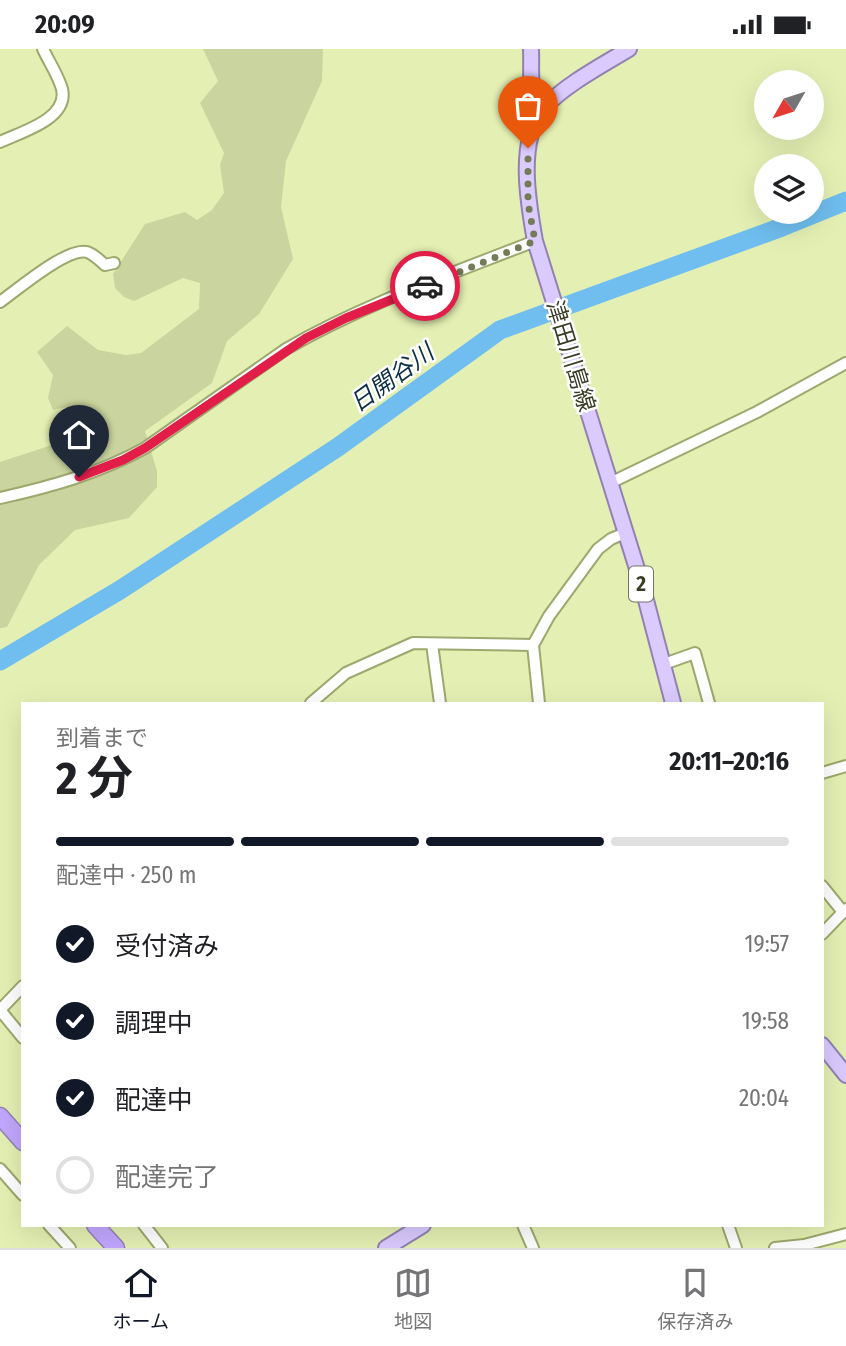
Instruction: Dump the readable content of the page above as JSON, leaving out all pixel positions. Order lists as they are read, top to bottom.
{
  "streets": {
    "main road": ["津田川島線", "2"]
  },
  "water": ["日開谷川"],
  "north": "bottom left",
  "page": {
    "status": "20:09",
    "heading": ["2 分", "到着まで", "20:11–20:16"],
    "bar": "配達中 · 250 m",
    "list": [
      ["受付済み", "19:57"],
      ["調理中", "19:58"],
      ["配達中", "20:04"],
      "配達完了"
    ],
    "tabs": ["ホーム", "地図", "保存済み"]
  }
}
